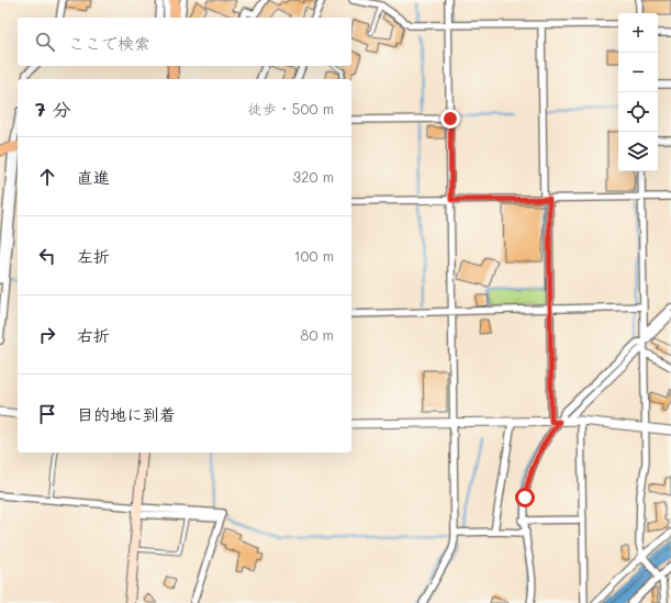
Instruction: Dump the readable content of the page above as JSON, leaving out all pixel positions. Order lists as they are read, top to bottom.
{
  "page": {
    "map_buttons": ["+", "−"],
    "search": "ここで検索",
    "heading": ["7 分", "徒歩 · 500 m"],
    "list": [
      ["直進", "320 m"],
      ["左折", "100 m"],
      ["右折", "80 m"],
      "目的地に到着"
    ]
  }
}
